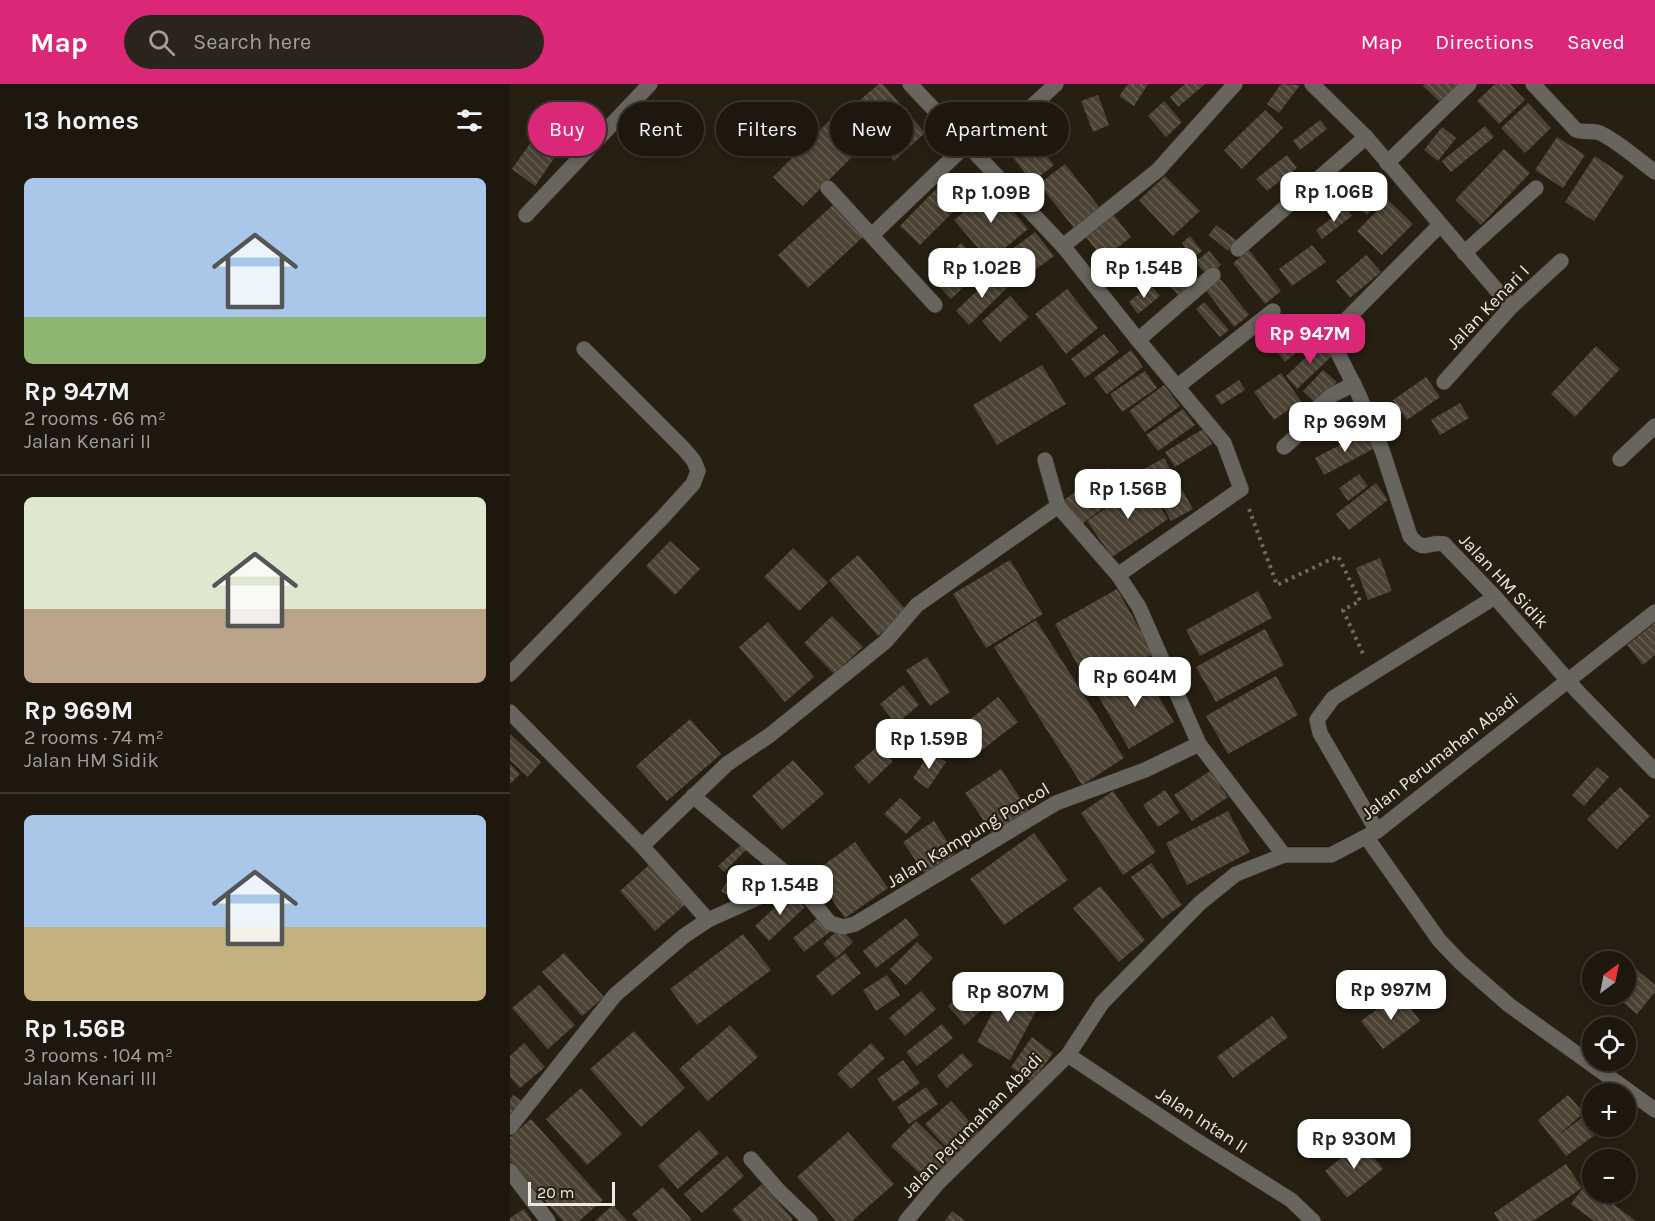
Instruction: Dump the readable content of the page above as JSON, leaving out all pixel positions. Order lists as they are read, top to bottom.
{
  "streets": {
    "street": [
      "Jalan Kenari I",
      "Jalan HM Sidik",
      "Jalan Perumahan Abadi",
      "Jalan Kampung Poncol",
      "Jalan Intan II"
    ]
  },
  "crossings": [
    ["Jalan HM Sidik", "Jalan Perumahan Abadi"],
    ["Jalan Perumahan Abadi", "Jalan Intan II"]
  ],
  "scale_bar": "20 m",
  "north": "top right",
  "page": {
    "header": "Map",
    "search": "Search here",
    "nav": ["Map", "Directions", "Saved"],
    "heading": "13 homes",
    "chip": [
      "Buy",
      "Rent",
      "Filters",
      "New",
      "Apartment"
    ],
    "list": [
      {
        "name": "Rp 947M",
        "note": "2 rooms · 66 m² · Jalan Kenari II"
      },
      {
        "name": "Rp 969M",
        "note": "2 rooms · 74 m² · Jalan HM Sidik"
      },
      {
        "name": "Rp 1.56B",
        "note": "3 rooms · 104 m² · Jalan Kenari III"
      }
    ],
    "price": [
      "Rp 1.06B",
      "Rp 1.09B",
      "Rp 1.02B",
      "Rp 1.54B",
      "Rp 947M",
      "Rp 969M",
      "Rp 1.56B",
      "Rp 604M",
      "Rp 1.59B",
      "Rp 1.54B",
      "Rp 997M",
      "Rp 807M",
      "Rp 930M"
    ],
    "map_buttons": ["+", "−"],
    "scale": "20 m"
  }
}
